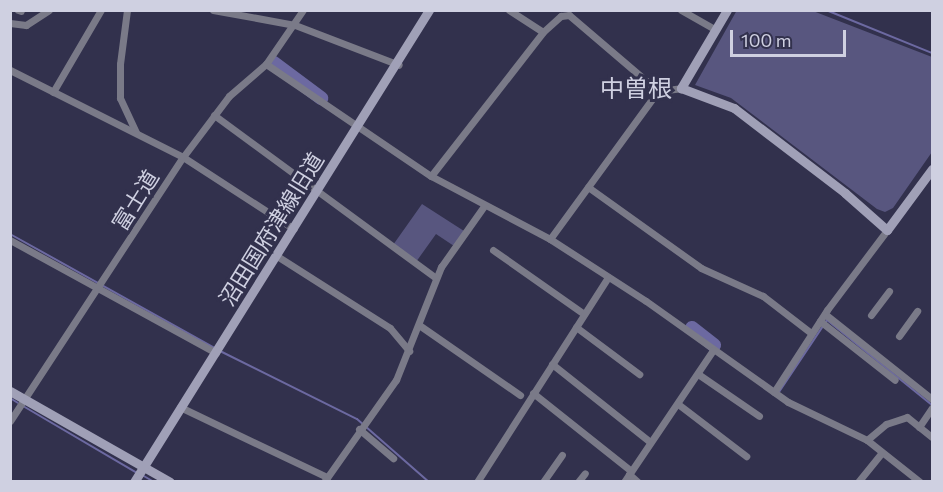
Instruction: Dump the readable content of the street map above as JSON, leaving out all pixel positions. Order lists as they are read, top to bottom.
{
  "streets": {
    "street": ["富士道", "沼田国府津線旧道"]
  },
  "districts": ["中曽根"],
  "scale_bar": "100 m"
}
